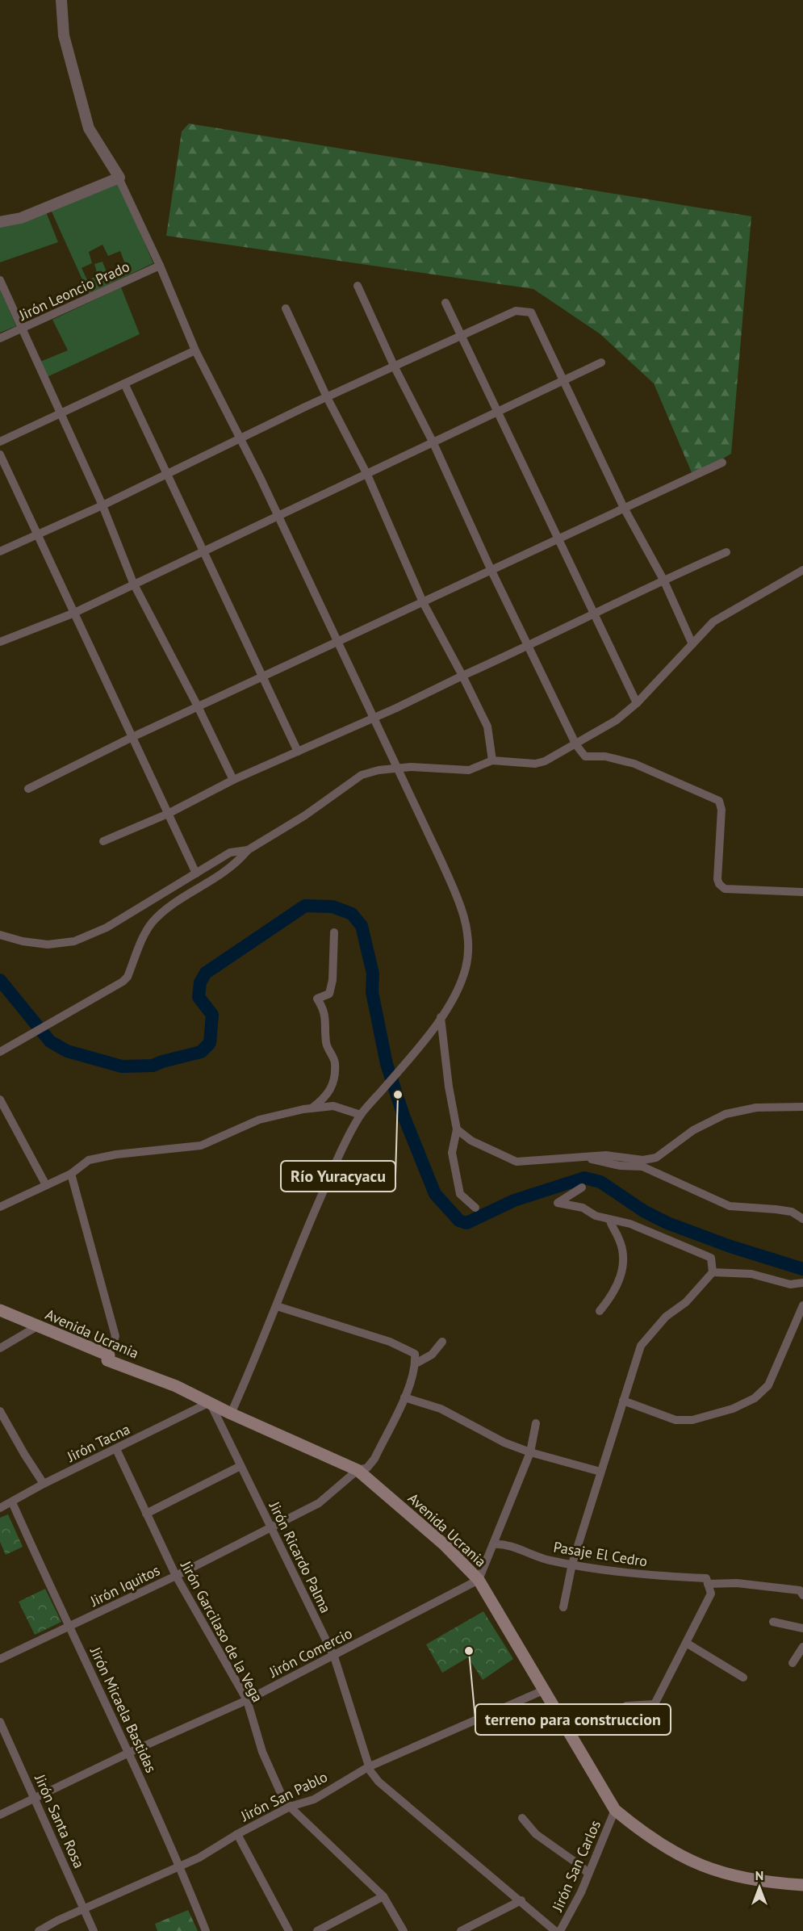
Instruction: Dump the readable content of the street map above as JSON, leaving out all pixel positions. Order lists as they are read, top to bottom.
{
  "streets": {
    "main road": ["Avenida Ucrania"],
    "street": [
      "Jirón Leoncio Prado",
      "Jirón Tacna",
      "Pasaje El Cedro",
      "Jirón Ricardo Palma",
      "Jirón Iquitos",
      "Jirón Garcilaso de la Vega",
      "Jirón Comercio",
      "Jirón Micaela Bastidas",
      "Jirón San Pablo",
      "Jirón Santa Rosa",
      "Jirón San Carlos"
    ]
  },
  "crossings": [
    ["Avenida Ucrania", "Jirón Tacna"],
    ["Avenida Ucrania", "Jirón Ricardo Palma"],
    ["Avenida Ucrania", "Jirón Iquitos"],
    ["Avenida Ucrania", "Jirón Comercio"],
    ["Avenida Ucrania", "Jirón San Pablo"],
    ["Avenida Ucrania", "Jirón San Carlos"],
    ["Jirón Tacna", "Jirón Ricardo Palma"],
    ["Jirón Tacna", "Jirón Garcilaso de la Vega"],
    ["Jirón Tacna", "Jirón Micaela Bastidas"],
    ["Jirón Ricardo Palma", "Jirón Iquitos"],
    ["Jirón Ricardo Palma", "Jirón Comercio"],
    ["Jirón Ricardo Palma", "Jirón San Pablo"],
    ["Jirón Iquitos", "Jirón Garcilaso de la Vega"],
    ["Jirón Iquitos", "Jirón Micaela Bastidas"],
    ["Jirón Garcilaso de la Vega", "Jirón Comercio"],
    ["Jirón Garcilaso de la Vega", "Jirón San Pablo"],
    ["Jirón Comercio", "Jirón Micaela Bastidas"],
    ["Jirón Comercio", "Jirón Santa Rosa"],
    ["Jirón Micaela Bastidas", "Jirón San Pablo"],
    ["Jirón San Pablo", "Jirón Santa Rosa"]
  ],
  "places": ["Río Yuracyacu", "terreno para construccion"],
  "north": "top"
}
